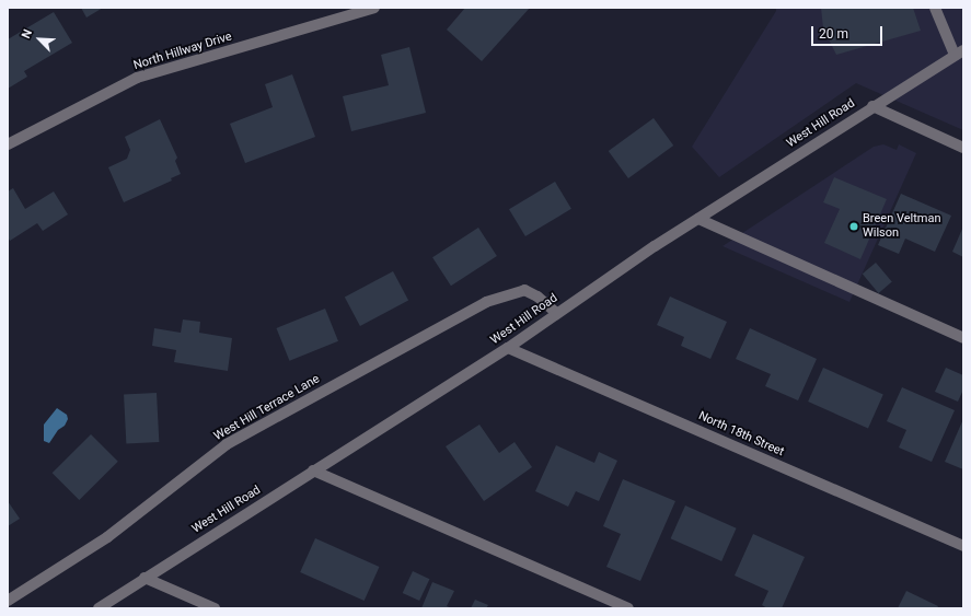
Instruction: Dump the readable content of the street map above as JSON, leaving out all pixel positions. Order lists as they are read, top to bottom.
{
  "streets": {
    "street": [
      "North Hillway Drive",
      "West Hill Road",
      "West Hill Terrace Lane",
      "North 18th Street"
    ]
  },
  "crossings": [
    ["West Hill Road", "West Hill Terrace Lane"],
    ["West Hill Road", "North 18th Street"]
  ],
  "places": ["Breen Veltman Wilson"],
  "scale_bar": "20 m",
  "north": "top left"
}
